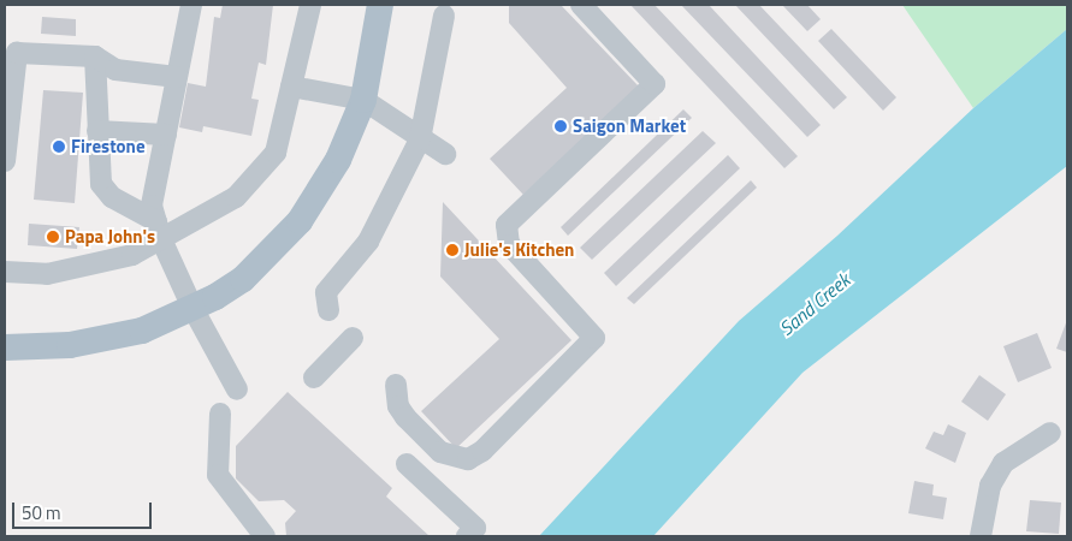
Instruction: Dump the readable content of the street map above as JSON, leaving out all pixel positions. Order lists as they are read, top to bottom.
{
  "water": ["Sand Creek"],
  "places": [
    "Saigon Market",
    "Firestone",
    "Papa John's",
    "Julie's Kitchen"
  ],
  "scale_bar": "50 m"
}
